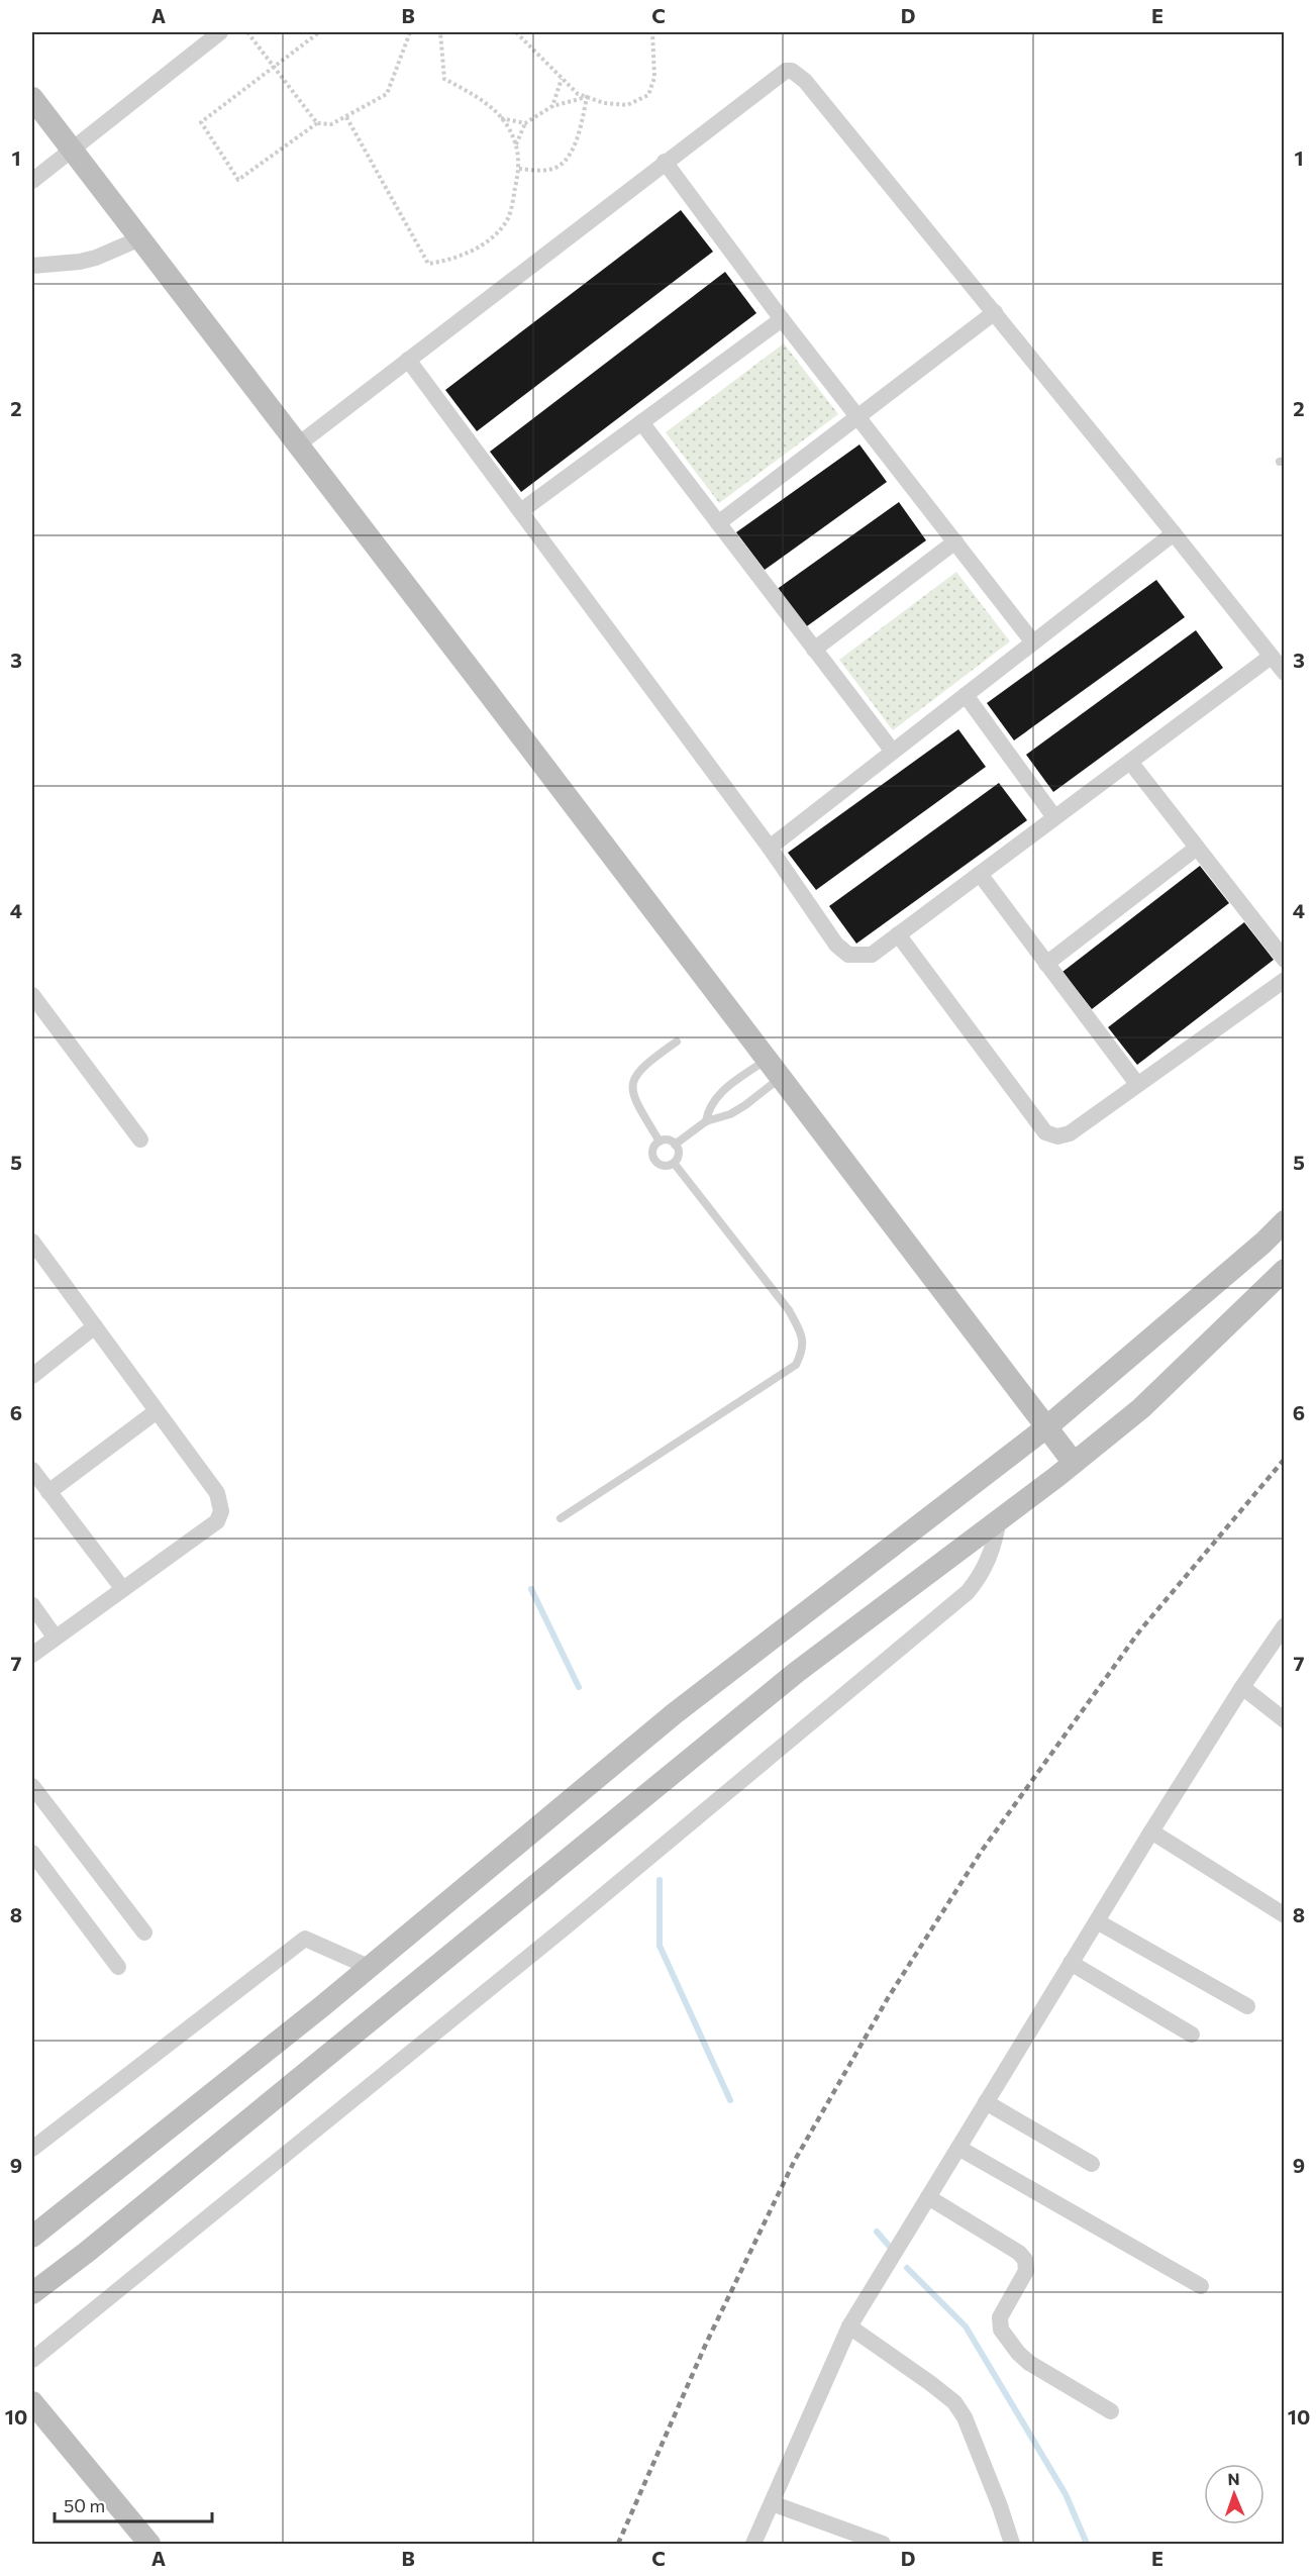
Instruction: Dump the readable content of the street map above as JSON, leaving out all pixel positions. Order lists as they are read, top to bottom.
{
  "scale_bar": "50 m",
  "north": "top",
  "grid": {
    "columns": [
      "A",
      "B",
      "C",
      "D",
      "E"
    ],
    "rows": [
      "1",
      "2",
      "3",
      "4",
      "5",
      "6",
      "7",
      "8",
      "9",
      "10"
    ]
  }
}
